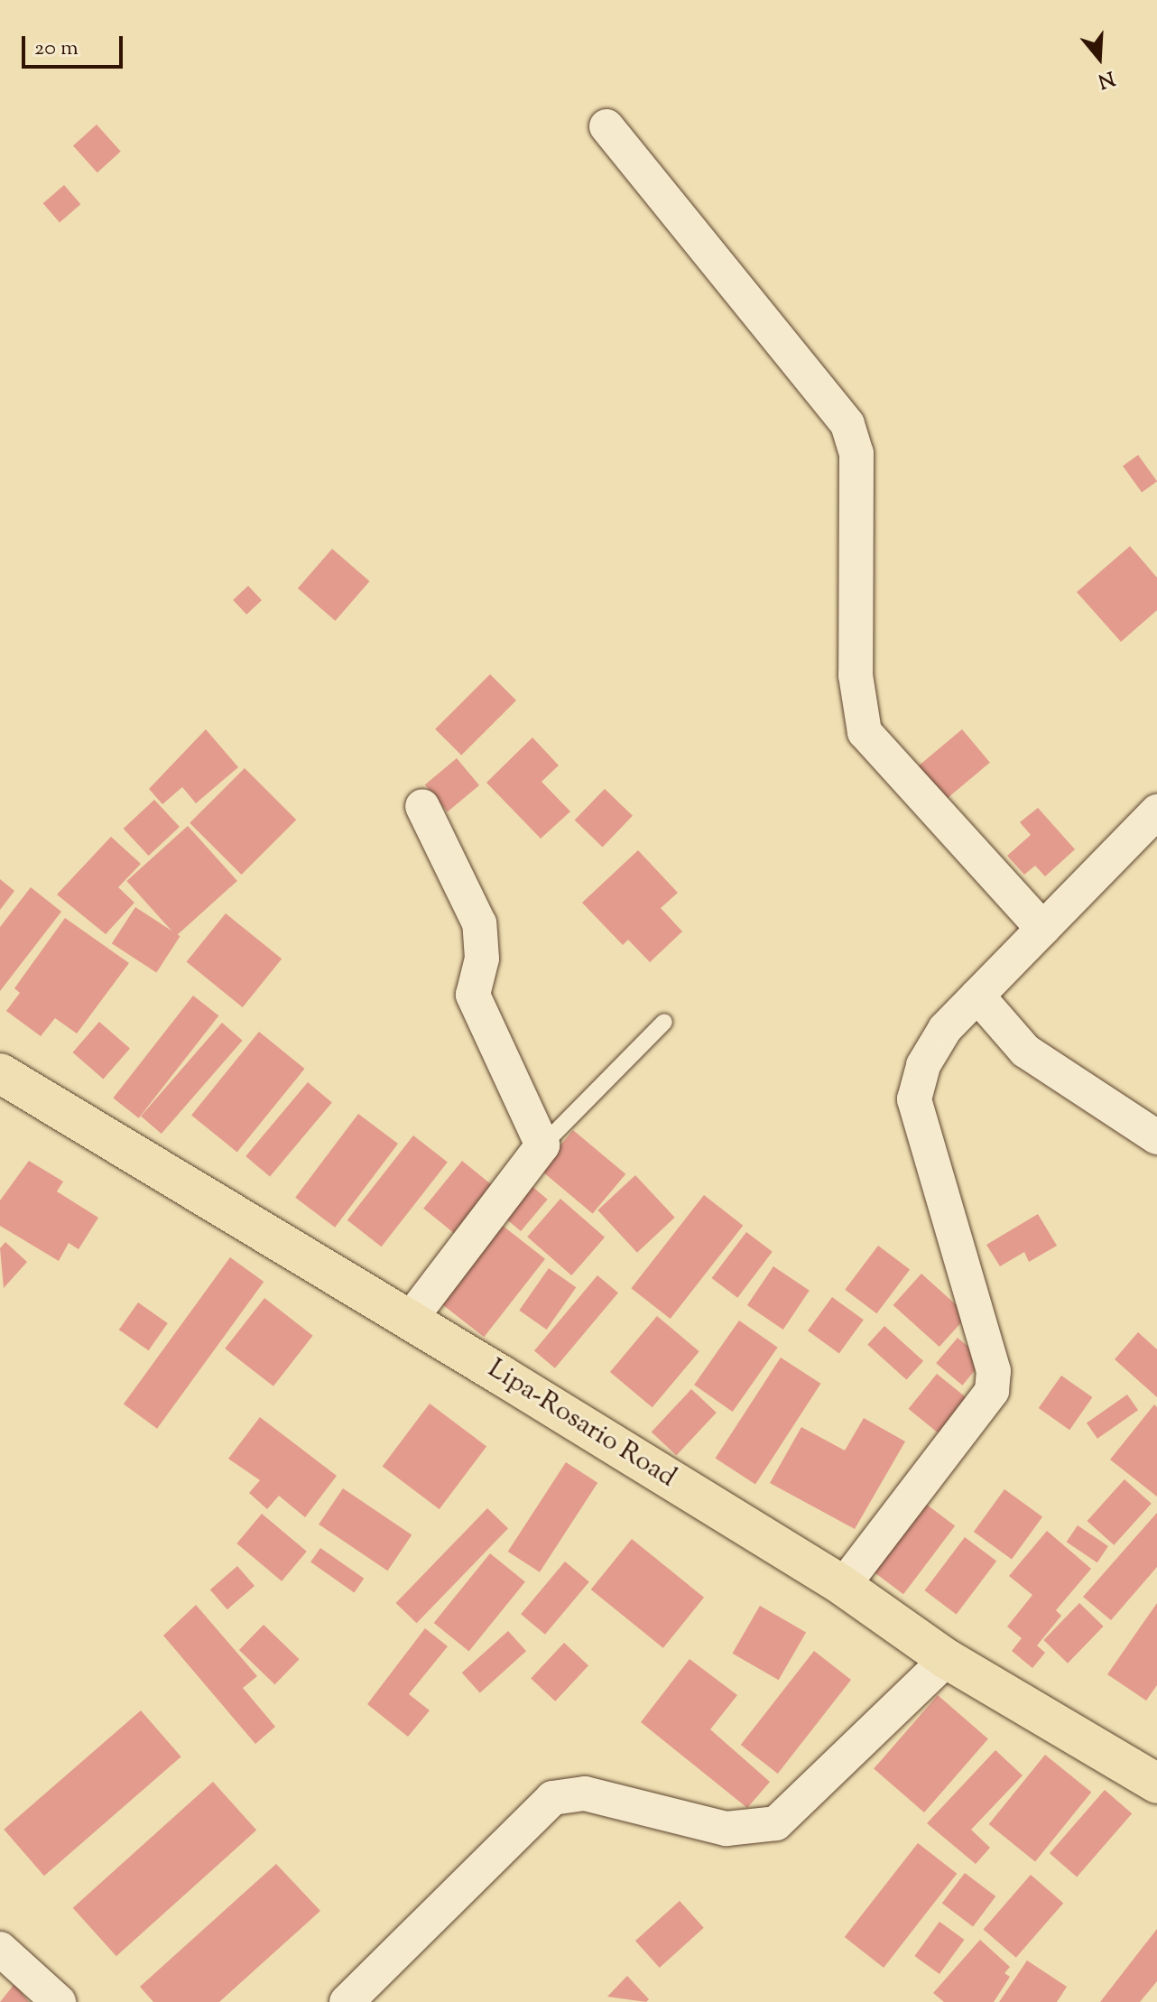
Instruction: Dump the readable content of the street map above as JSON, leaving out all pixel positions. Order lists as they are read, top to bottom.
{
  "streets": {
    "main road": ["Lipa-Rosario Road"]
  },
  "scale_bar": "20 m",
  "north": "bottom"
}
